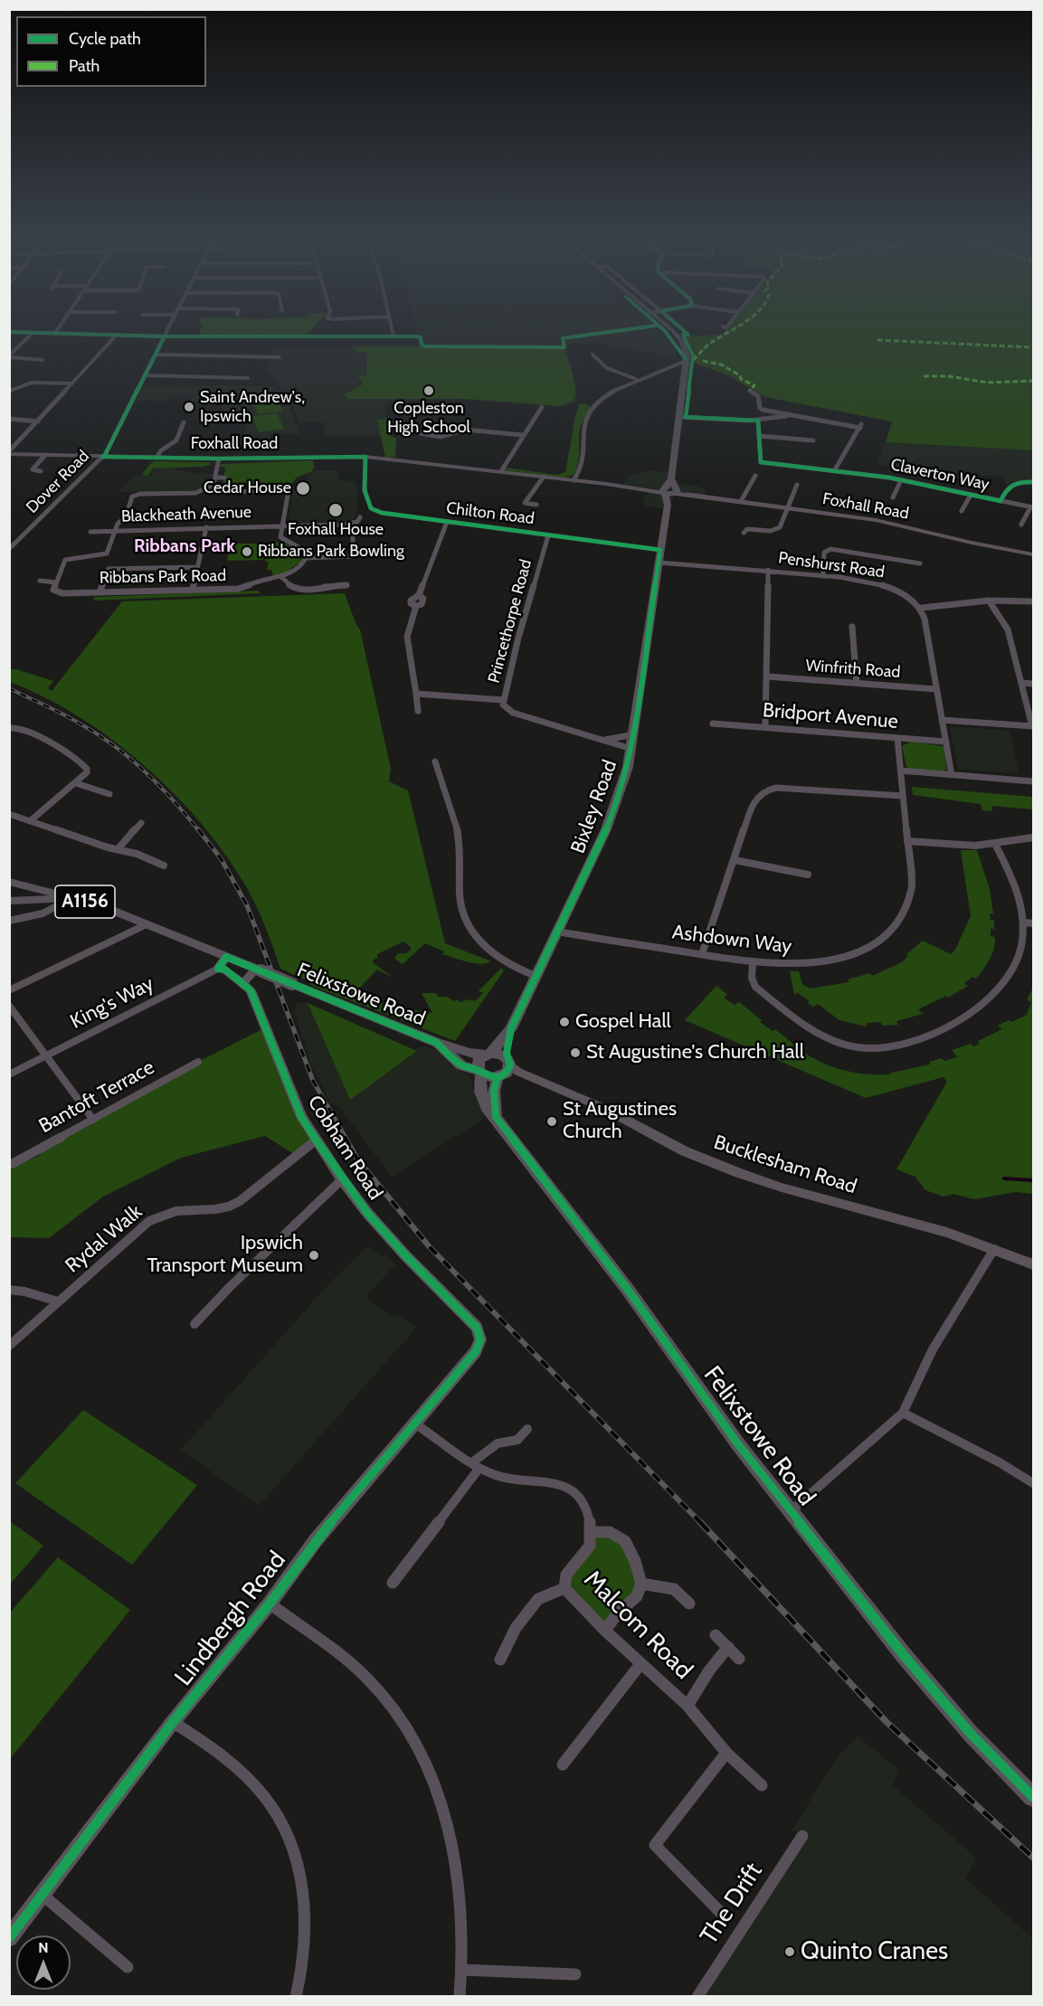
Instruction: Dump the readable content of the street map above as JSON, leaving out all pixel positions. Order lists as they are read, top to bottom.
{
  "streets": {
    "main road": ["Bixley Road", "A1156", "Felixstowe Road"],
    "street": [
      "Foxhall Road",
      "Claverton Way",
      "Dover Road",
      "Chilton Road",
      "Blackheath Avenue",
      "Penshurst Road",
      "Ribbans Park Road",
      "Princethorpe Road",
      "Winfrith Road",
      "Bridport Avenue",
      "Ashdown Way",
      "King's Way",
      "Bantoft Terrace",
      "Cobham Road",
      "Bucklesham Road",
      "Rydal Walk",
      "Lindbergh Road",
      "Malcom Road",
      "The Drift"
    ]
  },
  "crossings": [
    ["Foxhall Road", "Dover Road"],
    ["Foxhall Road", "Chilton Road"],
    ["Foxhall Road", "Bixley Road"],
    ["Chilton Road", "Princethorpe Road"],
    ["Chilton Road", "Bixley Road"],
    ["Blackheath Avenue", "Ribbans Park Road"],
    ["Penshurst Road", "Bixley Road"],
    ["Princethorpe Road", "Bixley Road"],
    ["Bridport Avenue", "Ashdown Way"],
    ["Bixley Road", "Ashdown Way"],
    ["Bixley Road", "Felixstowe Road"],
    ["Bixley Road", "Bucklesham Road"],
    ["Felixstowe Road", "King's Way"],
    ["Felixstowe Road", "Bucklesham Road"],
    ["King's Way", "Cobham Road"],
    ["Cobham Road", "Rydal Walk"],
    ["Cobham Road", "Lindbergh Road"],
    ["Lindbergh Road", "Malcom Road"]
  ],
  "districts": ["Ribbans Park"],
  "places": [
    "Copleston High School",
    "Saint Andrew's, Ipswich",
    "Cedar House",
    "Foxhall House",
    "Ribbans Park Bowling",
    "Gospel Hall",
    "St Augustine's Church Hall",
    "St Augustines Church",
    "Ipswich Transport Museum",
    "Quinto Cranes"
  ],
  "legend": ["Cycle path", "Path"],
  "north": "top"
}
